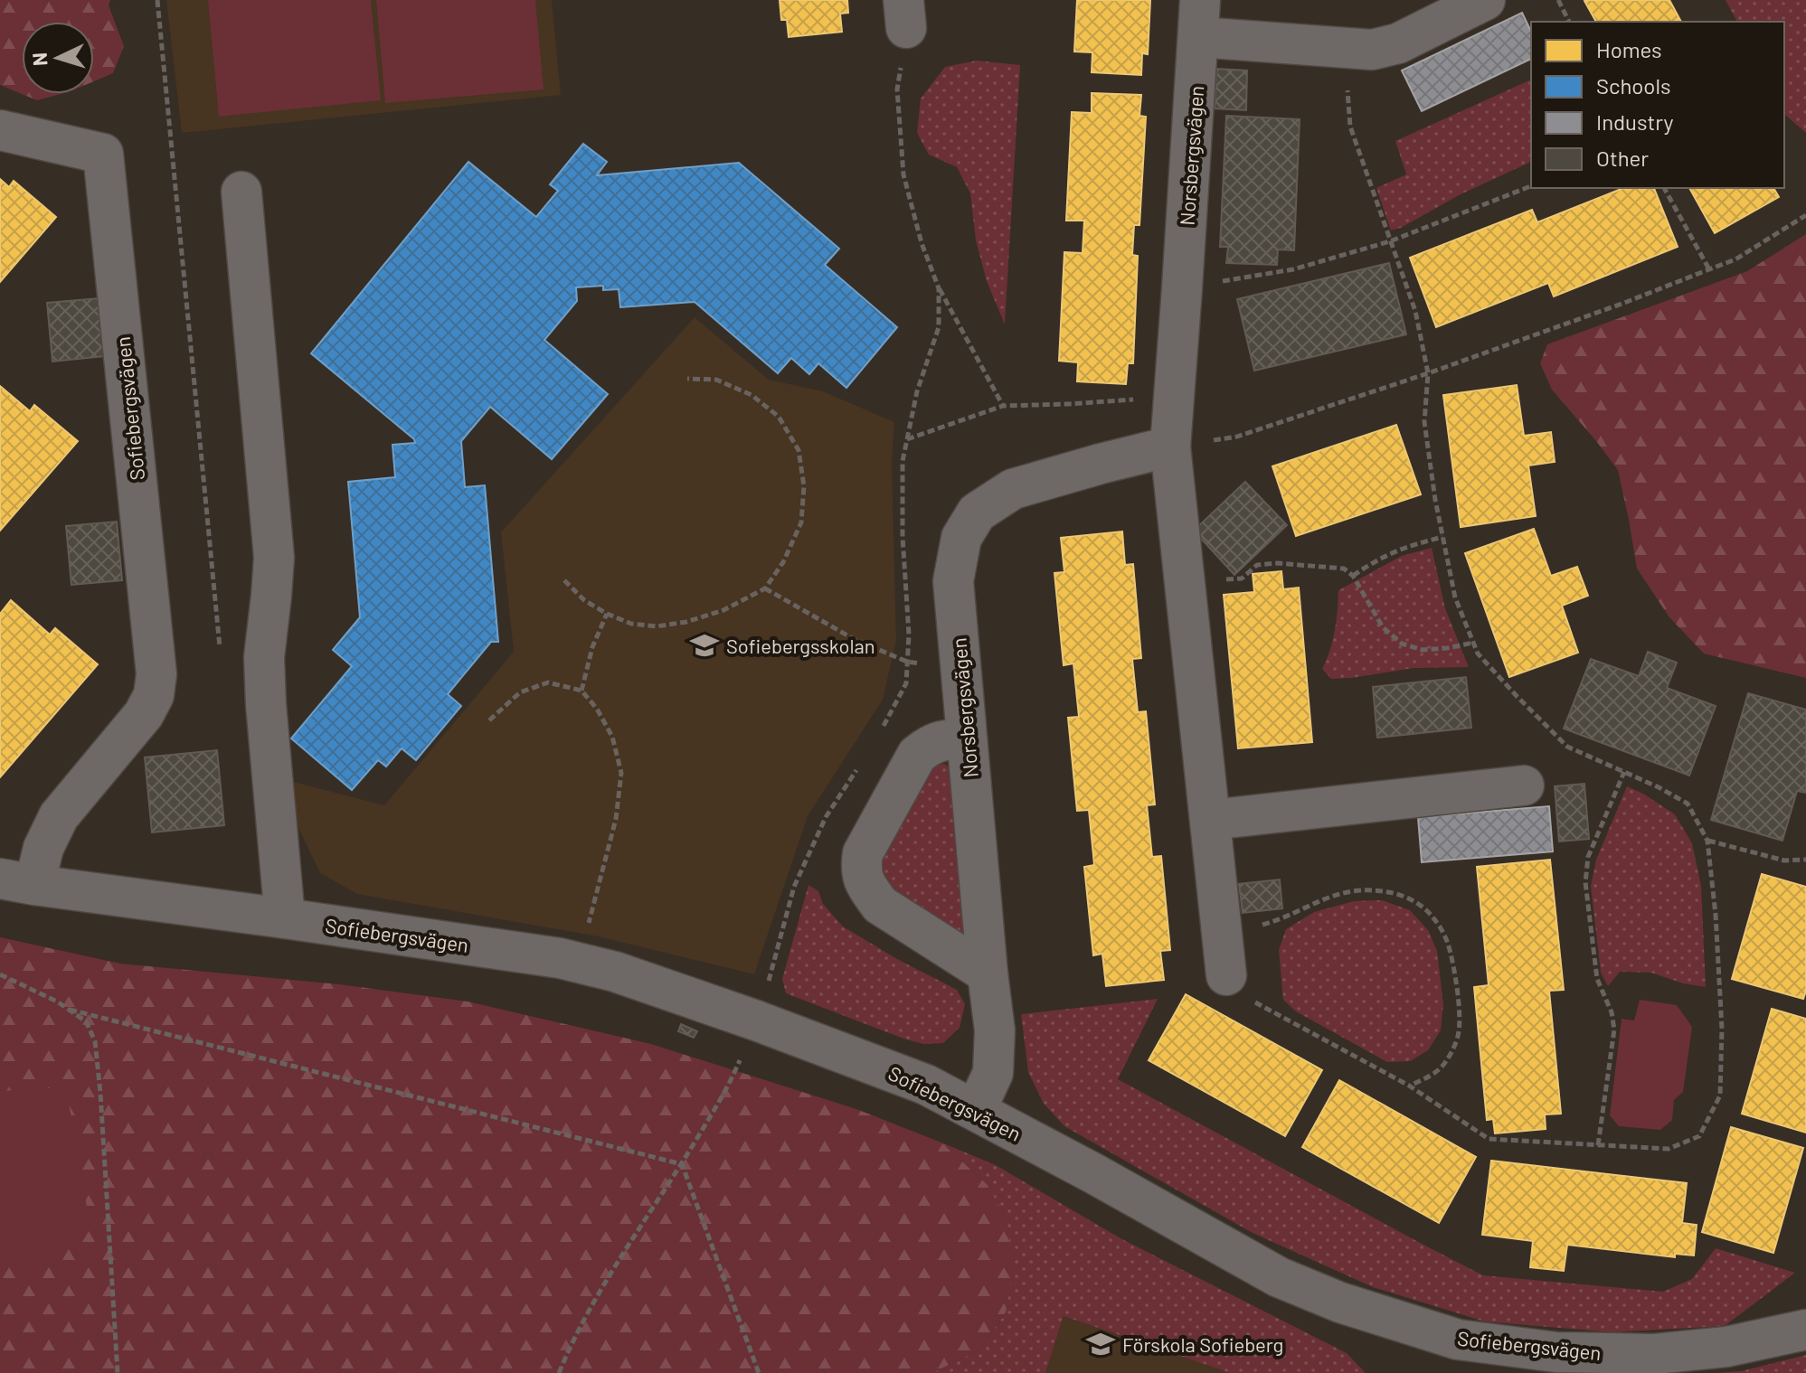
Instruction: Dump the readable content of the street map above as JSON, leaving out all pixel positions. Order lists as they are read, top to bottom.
{
  "streets": {
    "street": ["Norsbergsvägen", "Sofiebergsvägen"]
  },
  "crossings": [
    ["Norsbergsvägen", "Sofiebergsvägen"]
  ],
  "places": {
    "school or university": ["Sofiebergsskolan", "Förskola Sofieberg"]
  },
  "legend": [
    "Homes",
    "Schools",
    "Industry",
    "Other"
  ],
  "north": "left"
}
